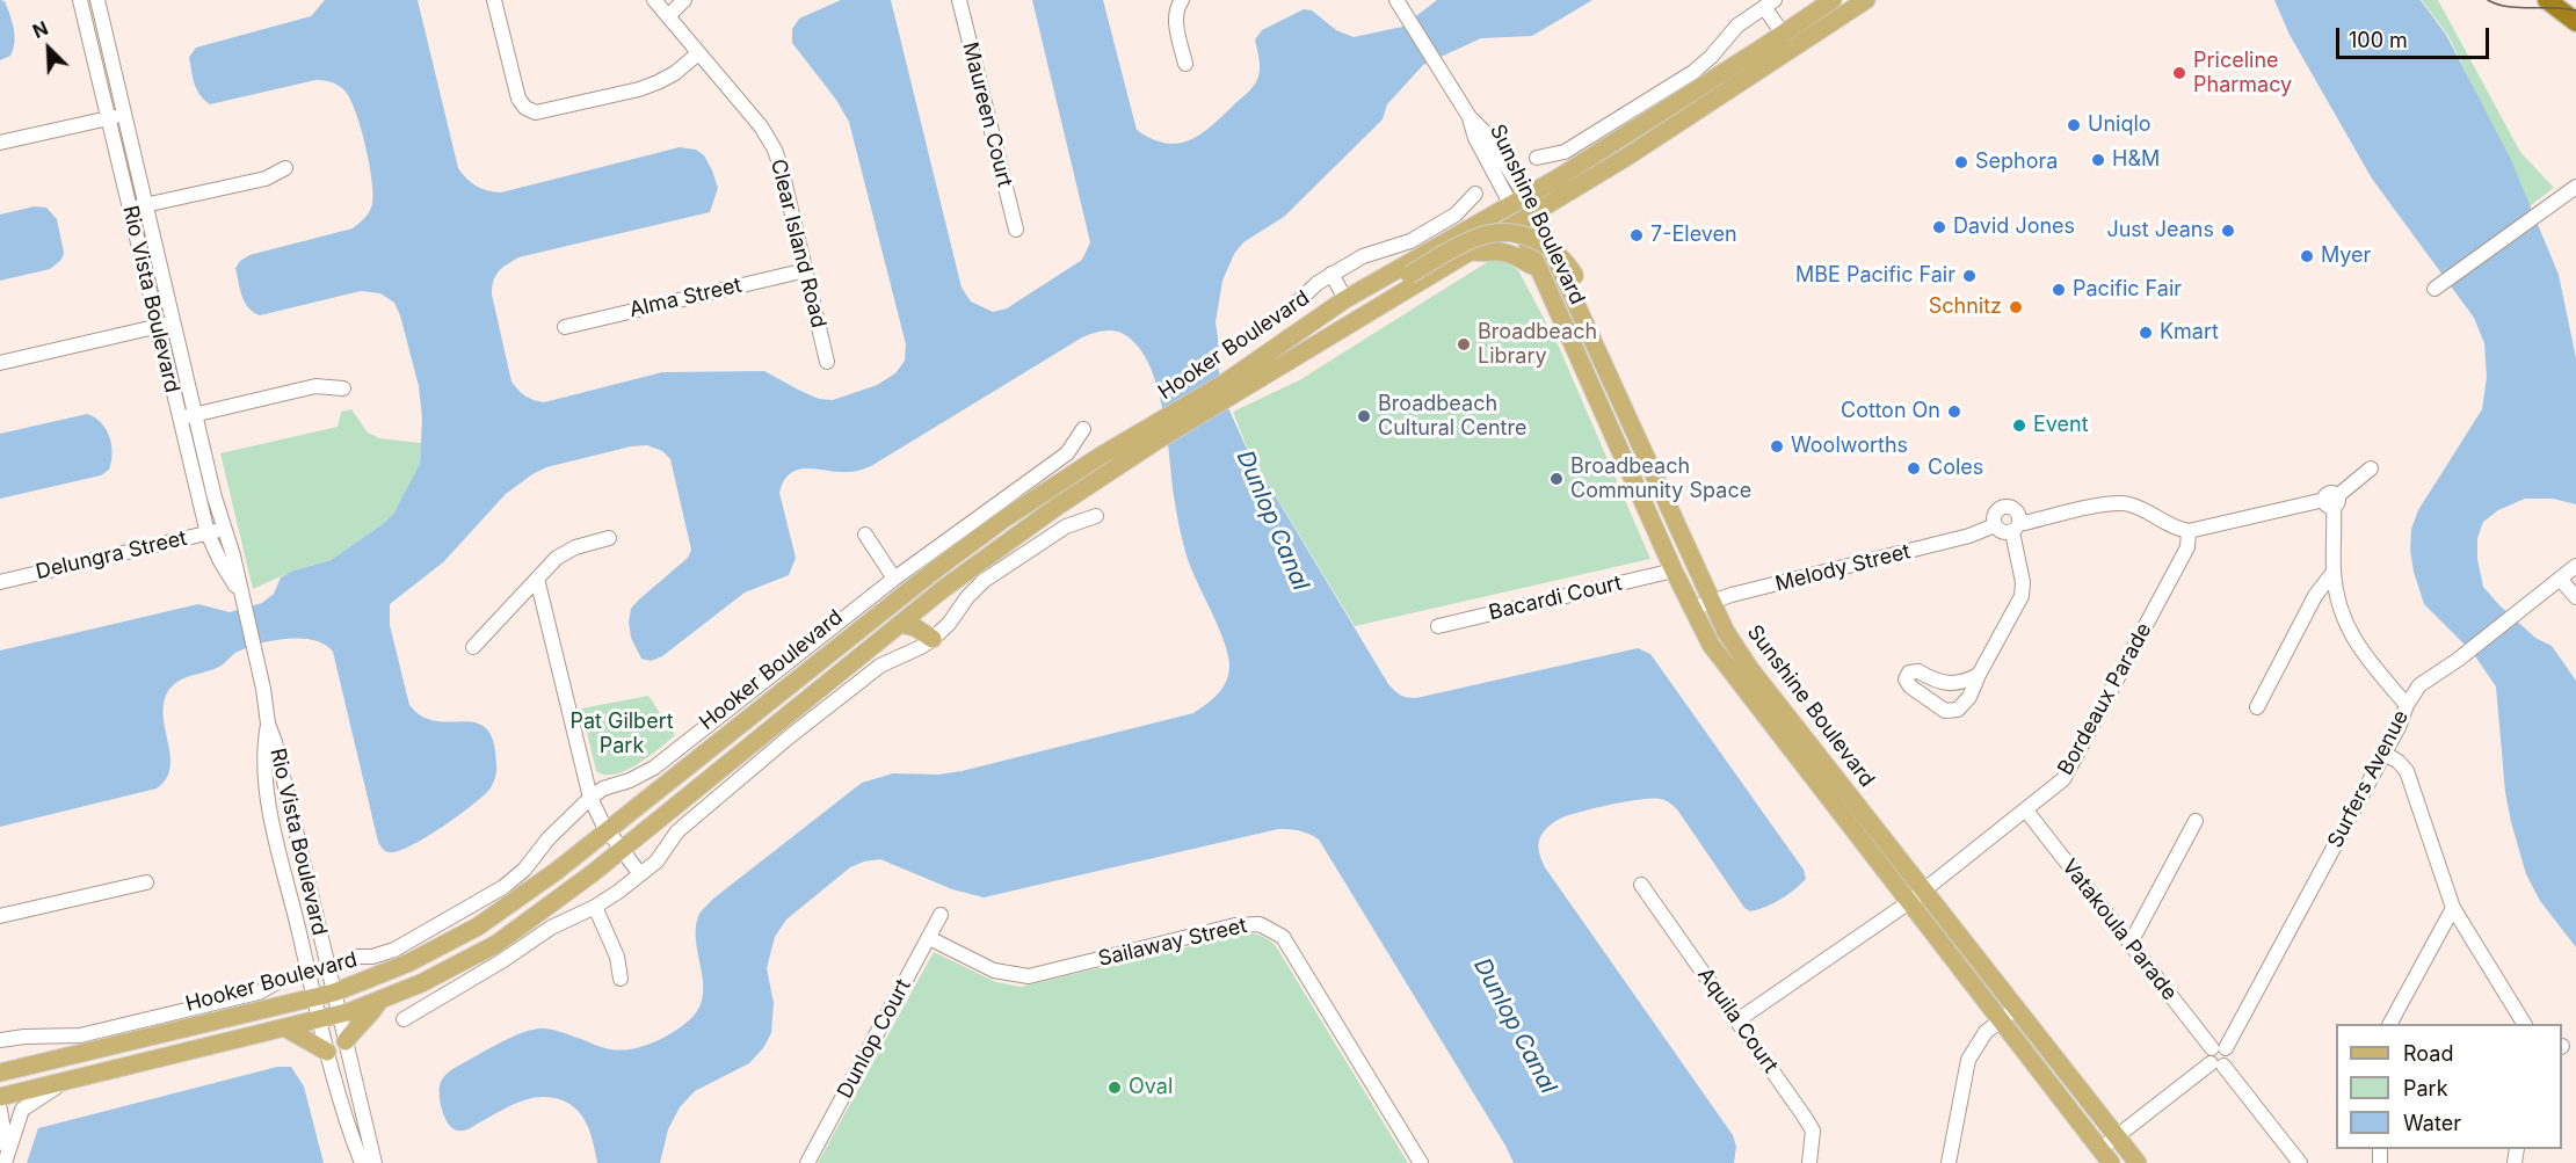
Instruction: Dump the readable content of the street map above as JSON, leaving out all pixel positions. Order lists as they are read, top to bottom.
{
  "streets": {
    "main road": ["Sunshine Boulevard", "Hooker Boulevard"],
    "street": [
      "Maureen Court",
      "Clear Island Road",
      "Alma Street",
      "Rio Vista Boulevard",
      "Delungra Street",
      "Melody Street",
      "Bacardi Court",
      "Bordeaux Parade",
      "Surfers Avenue",
      "Vatakoula Parade",
      "Sailaway Street",
      "Aquila Court",
      "Dunlop Court"
    ]
  },
  "crossings": [
    ["Sunshine Boulevard", "Hooker Boulevard"],
    ["Sunshine Boulevard", "Melody Street"],
    ["Sunshine Boulevard", "Bacardi Court"],
    ["Sunshine Boulevard", "Bordeaux Parade"],
    ["Clear Island Road", "Alma Street"],
    ["Rio Vista Boulevard", "Hooker Boulevard"],
    ["Rio Vista Boulevard", "Delungra Street"],
    ["Bordeaux Parade", "Vatakoula Parade"],
    ["Bordeaux Parade", "Aquila Court"],
    ["Surfers Avenue", "Vatakoula Parade"],
    ["Sailaway Street", "Dunlop Court"]
  ],
  "water": ["Dunlop Canal"],
  "parks": ["Pat Gilbert Park"],
  "places": [
    "Priceline Pharmacy",
    "Uniqlo",
    "H&M",
    "Sephora",
    "David Jones",
    "Just Jeans",
    "7-Eleven",
    "Myer",
    "MBE Pacific Fair",
    "Pacific Fair",
    "Schnitz",
    "Kmart",
    "Broadbeach Library",
    "Cotton On",
    "Broadbeach Cultural Centre",
    "Event",
    "Woolworths",
    "Coles",
    "Broadbeach Community Space",
    "Oval"
  ],
  "legend": ["Road", "Park", "Water"],
  "scale_bar": "100 m",
  "north": "top left"
}
